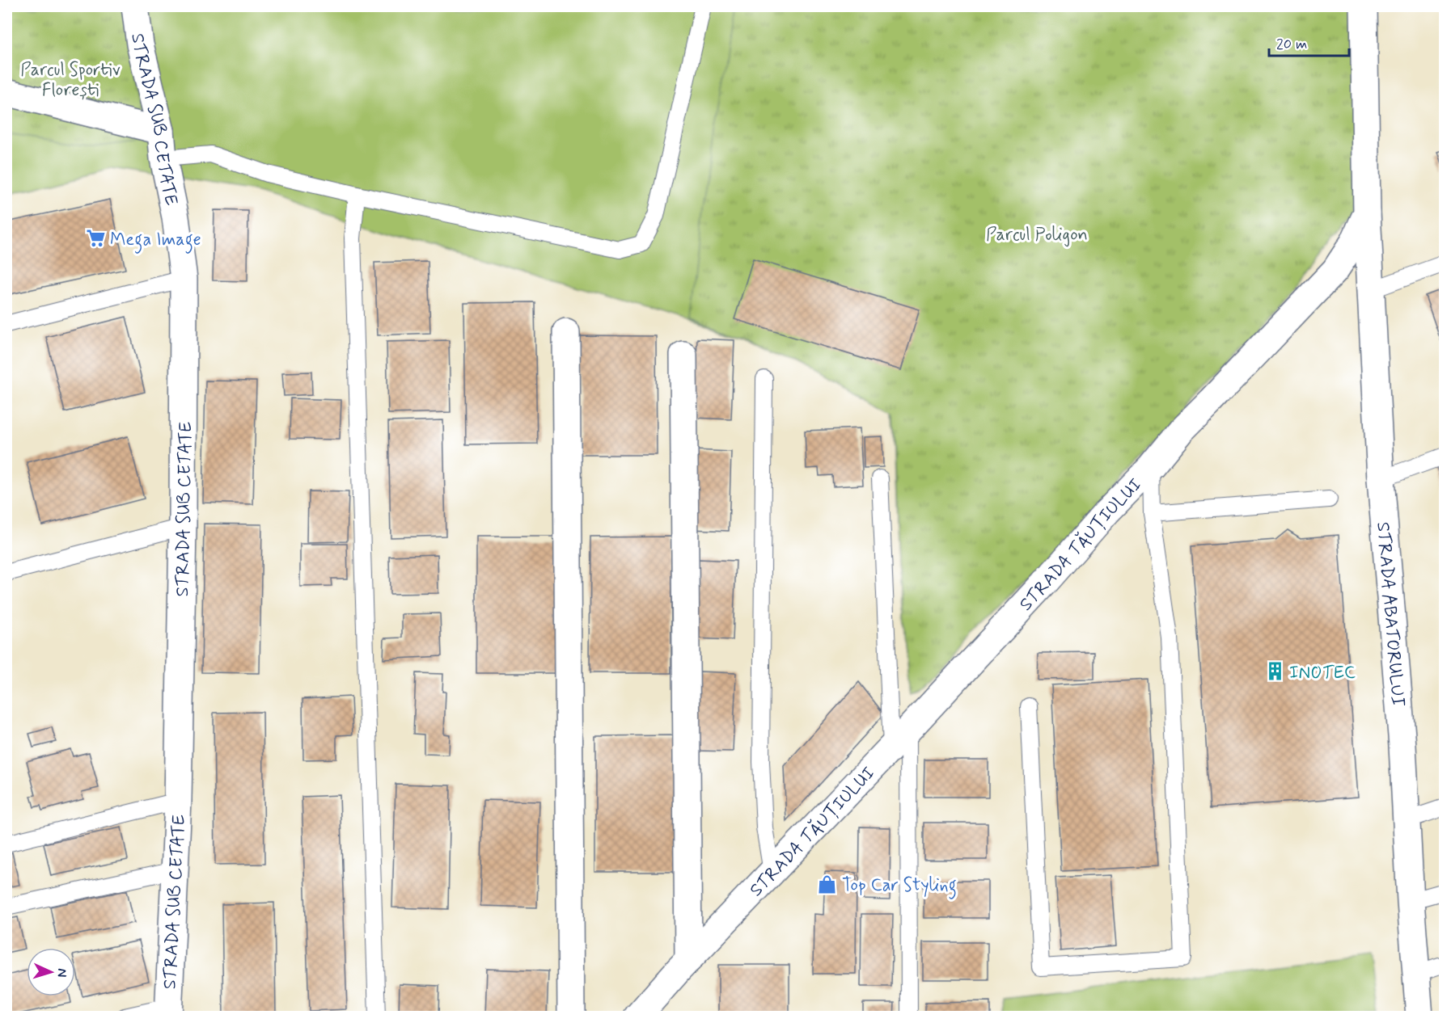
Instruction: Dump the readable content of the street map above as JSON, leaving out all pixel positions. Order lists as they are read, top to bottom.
{
  "streets": {
    "street": ["STRADA SUB CETATE", "STRADA TĂUȚIULUI", "STRADA ABATORULUI"]
  },
  "crossings": [
    ["STRADA TĂUȚIULUI", "STRADA ABATORULUI"]
  ],
  "parks": ["Parcul Sportiv Florești", "Parcul Poligon"],
  "places": {
    "supermarket": ["Mega Image"],
    "building": ["INOTEC"],
    "shop": ["Top Car Styling"]
  },
  "scale_bar": "20 m",
  "north": "right"
}
